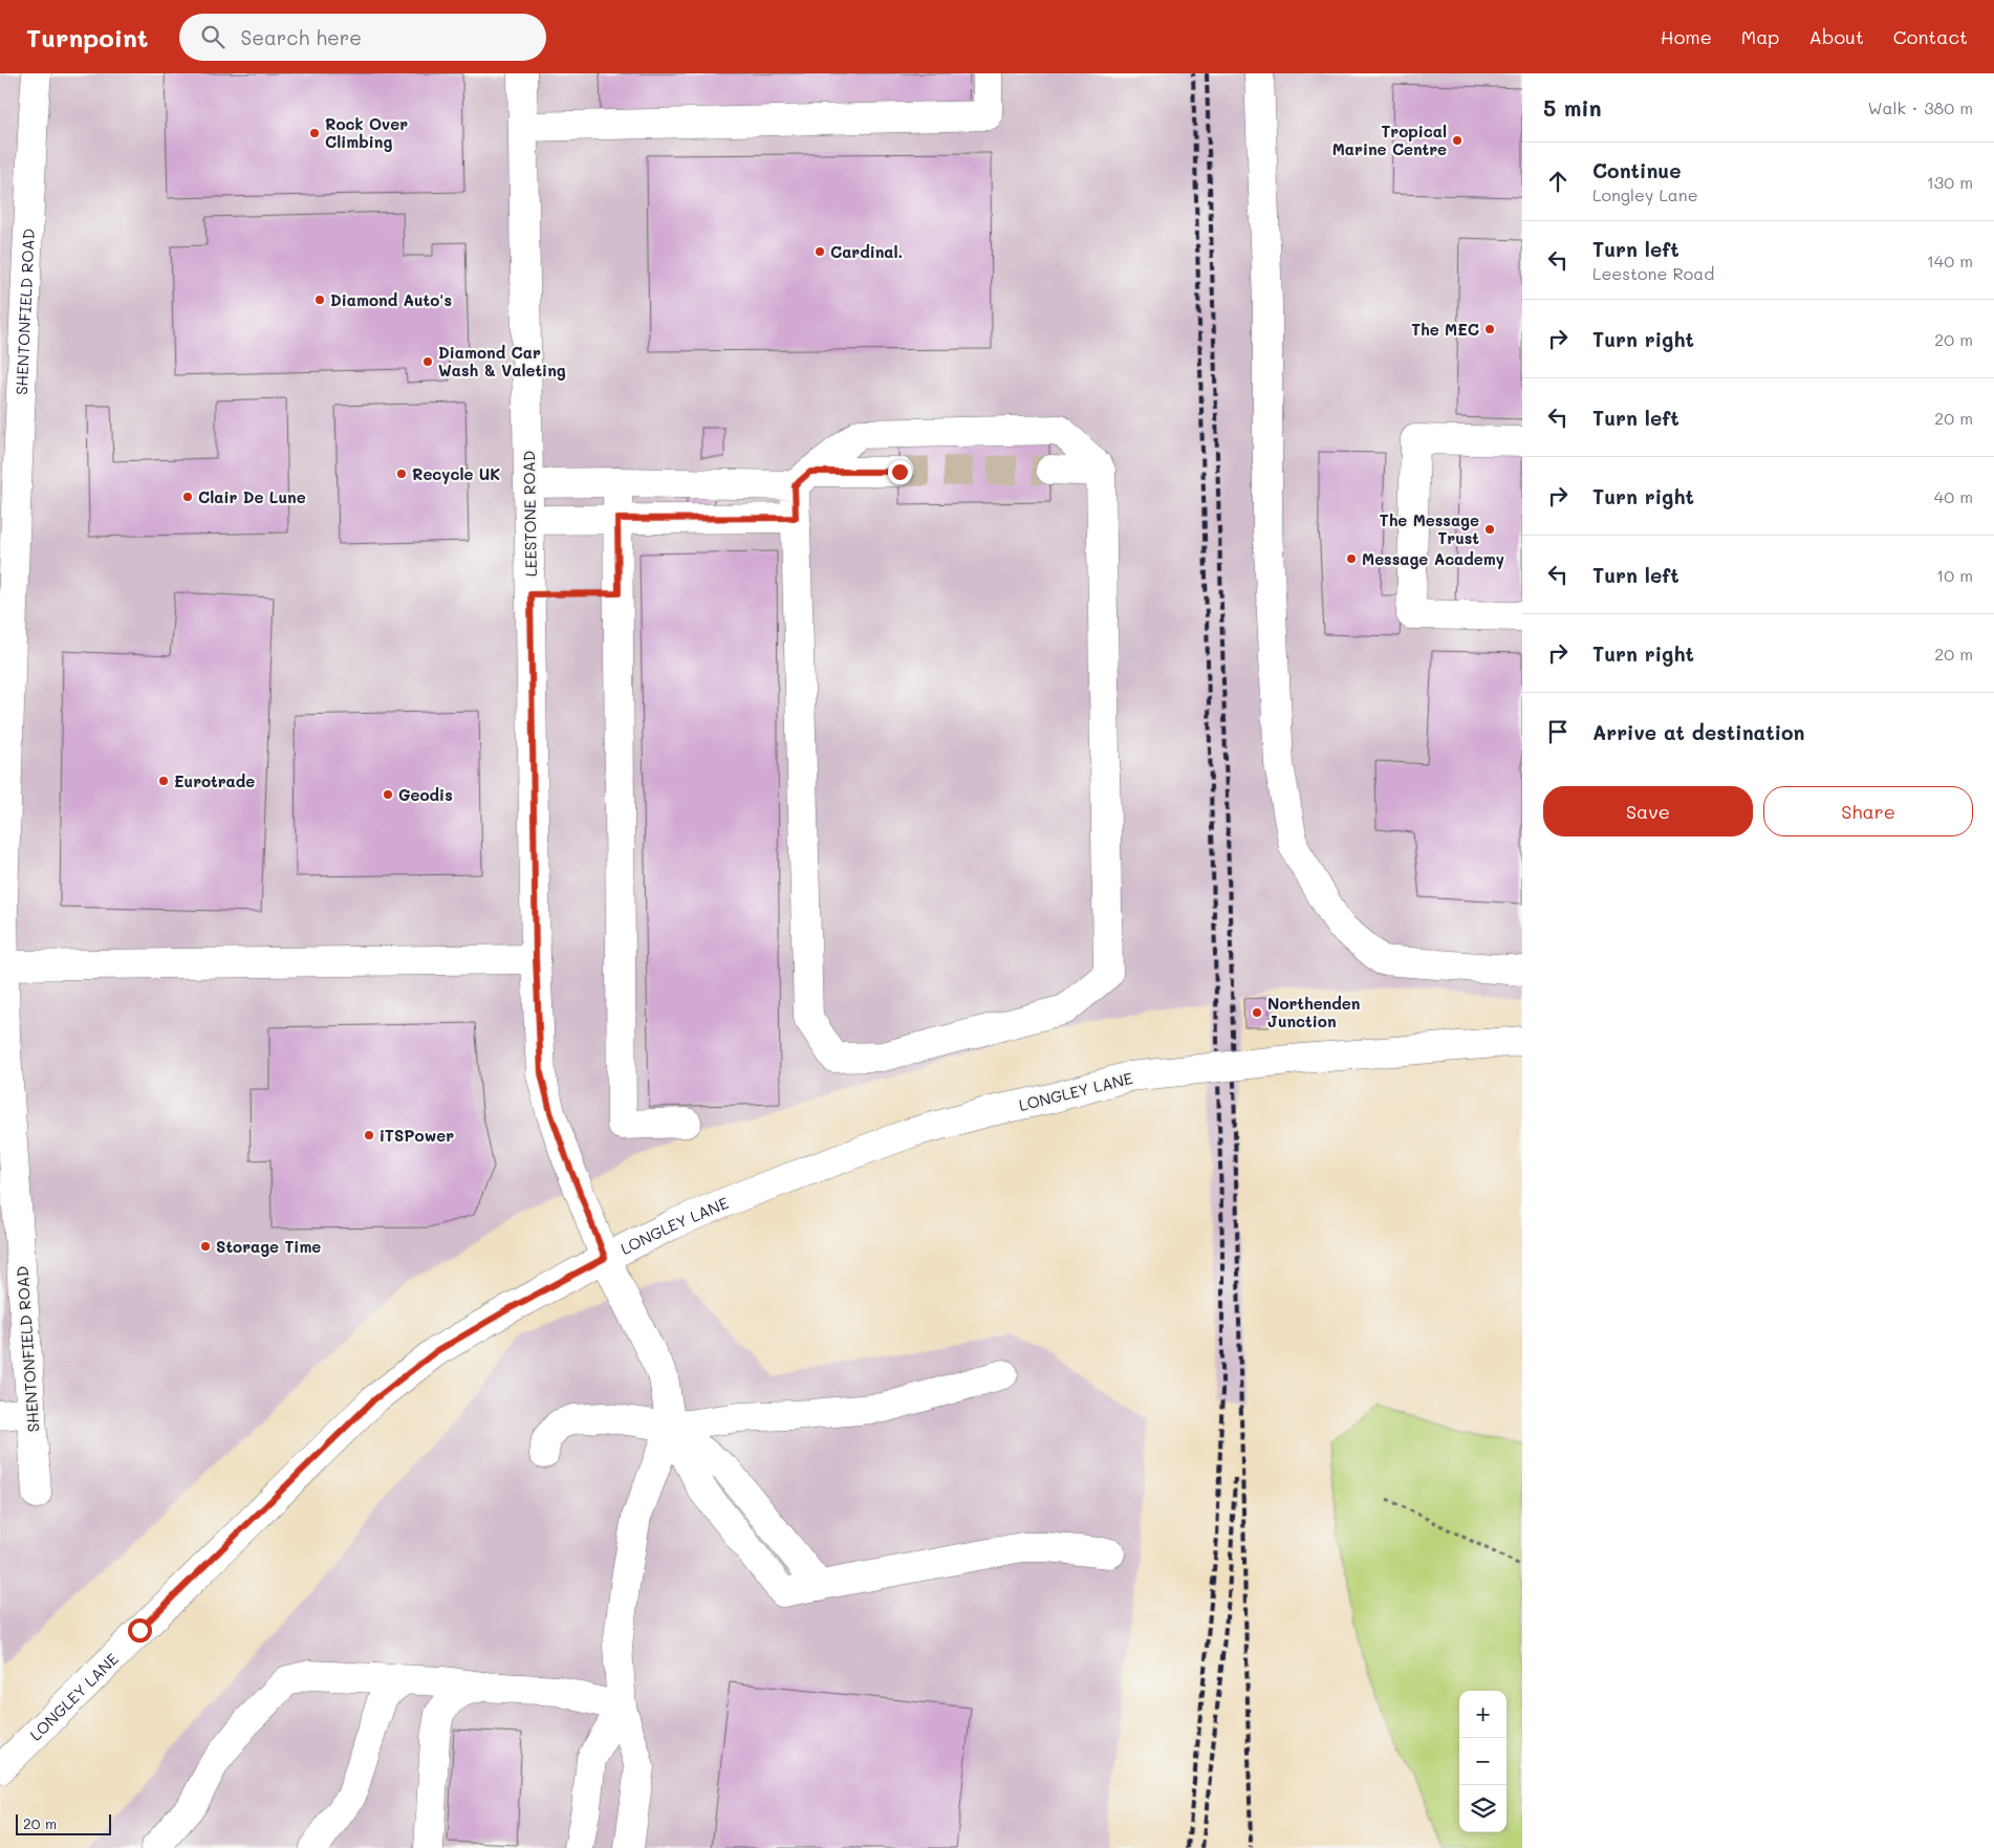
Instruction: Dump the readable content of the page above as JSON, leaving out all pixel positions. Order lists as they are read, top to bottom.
{
  "streets": {
    "street": ["SHENTONFIELD ROAD", "LEESTONE ROAD", "LONGLEY LANE"]
  },
  "crossings": [
    ["LEESTONE ROAD", "LONGLEY LANE"]
  ],
  "places": [
    "Rock Over Climbing",
    "Tropical Marine Centre",
    "Cardinal.",
    "Diamond Auto's",
    "The MEC",
    "Diamond Car Wash & Valeting",
    "Recycle UK",
    "Clair De Lune",
    "The Message Trust",
    "Message Academy",
    "Eurotrade",
    "Geodis",
    "Northenden Junction",
    "iTSPower",
    "Storage Time"
  ],
  "scale_bar": "20 m",
  "page": {
    "header": "Turnpoint",
    "search": "Search here",
    "nav": [
      "Home",
      "Map",
      "About",
      "Contact"
    ],
    "heading": ["5 min", "Walk · 380 m"],
    "list": [
      ["Continue", "Longley Lane", "130 m"],
      ["Turn left", "Leestone Road", "140 m"],
      ["Turn right", "20 m"],
      ["Turn left", "20 m"],
      ["Turn right", "40 m"],
      ["Turn left", "10 m"],
      ["Turn right", "20 m"],
      "Arrive at destination"
    ],
    "buttons": ["Save", "Share"],
    "map_buttons": ["+", "−"],
    "scale": "20 m"
  }
}
